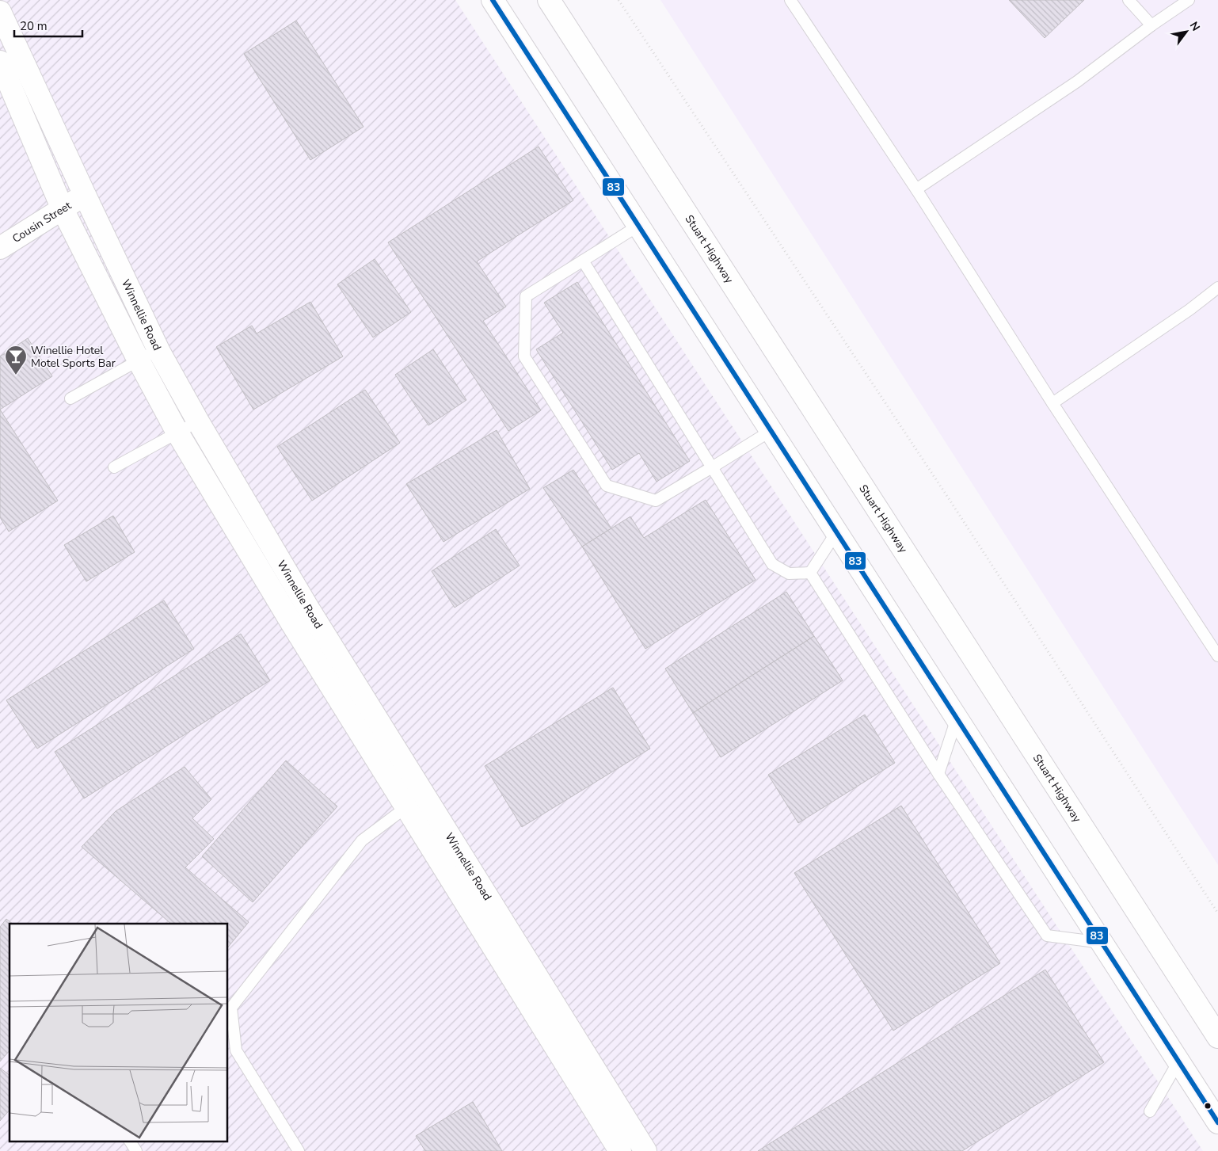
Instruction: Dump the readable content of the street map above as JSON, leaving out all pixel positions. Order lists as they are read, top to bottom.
{
  "streets": {
    "main road": ["Cousin Street", "Stuart Highway", "Winnellie Road"]
  },
  "crossings": [
    ["Cousin Street", "Winnellie Road"]
  ],
  "places": {
    "bar": ["Winellie Hotel Motel Sports Bar"]
  },
  "lines": ["transit line 83"],
  "scale_bar": "20 m",
  "north": "top right"
}
